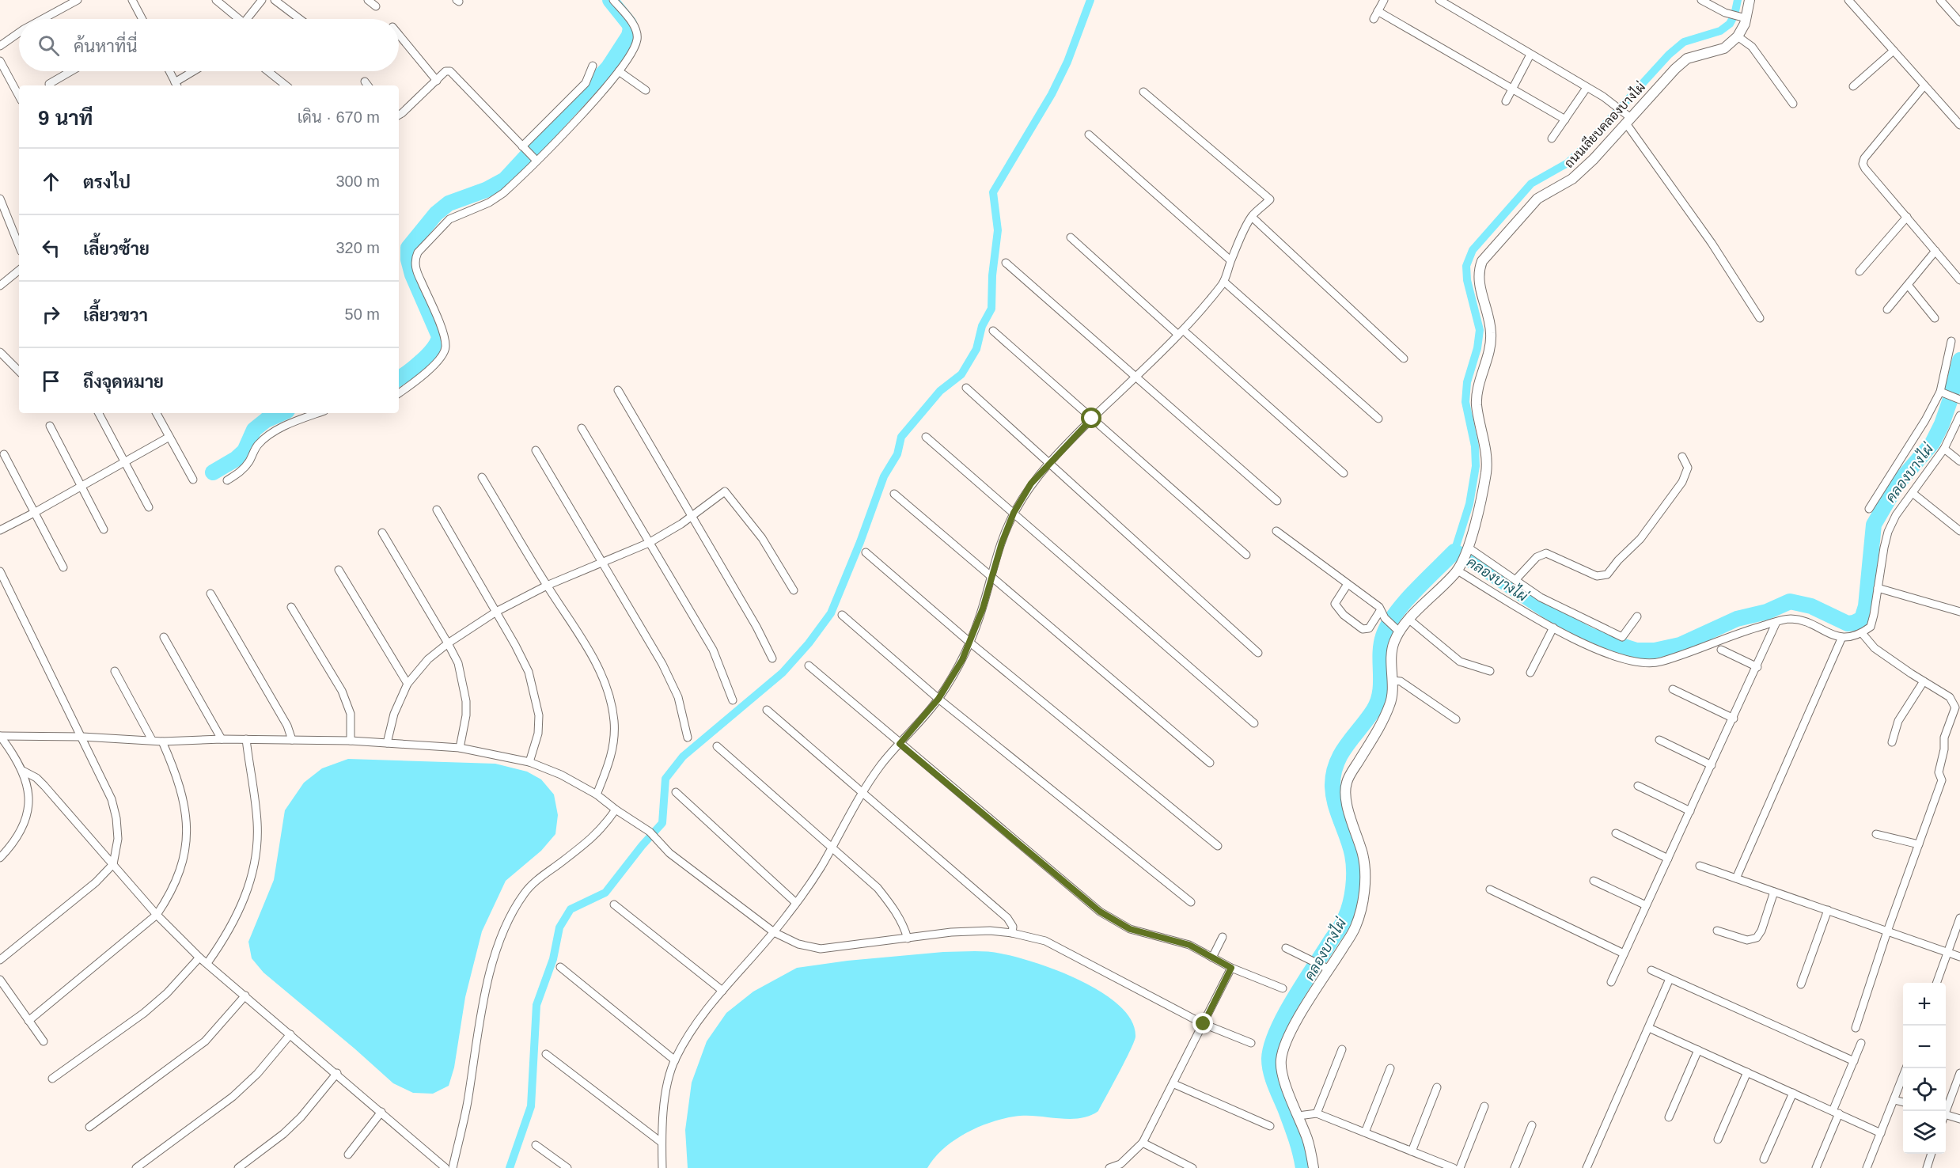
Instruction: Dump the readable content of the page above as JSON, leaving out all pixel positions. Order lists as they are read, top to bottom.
{
  "streets": {
    "street": ["ถนนเลียบคลองบางไผ่"]
  },
  "water": ["คลองบางไผ่"],
  "page": {
    "search": "ค้นหาที่นี่",
    "heading": ["9 นาที", "เดิน · 670 m"],
    "list": [
      ["ตรงไป", "300 m"],
      ["เลี้ยวซ้าย", "320 m"],
      ["เลี้ยวขวา", "50 m"],
      "ถึงจุดหมาย"
    ],
    "map_buttons": ["+", "−"]
  }
}
